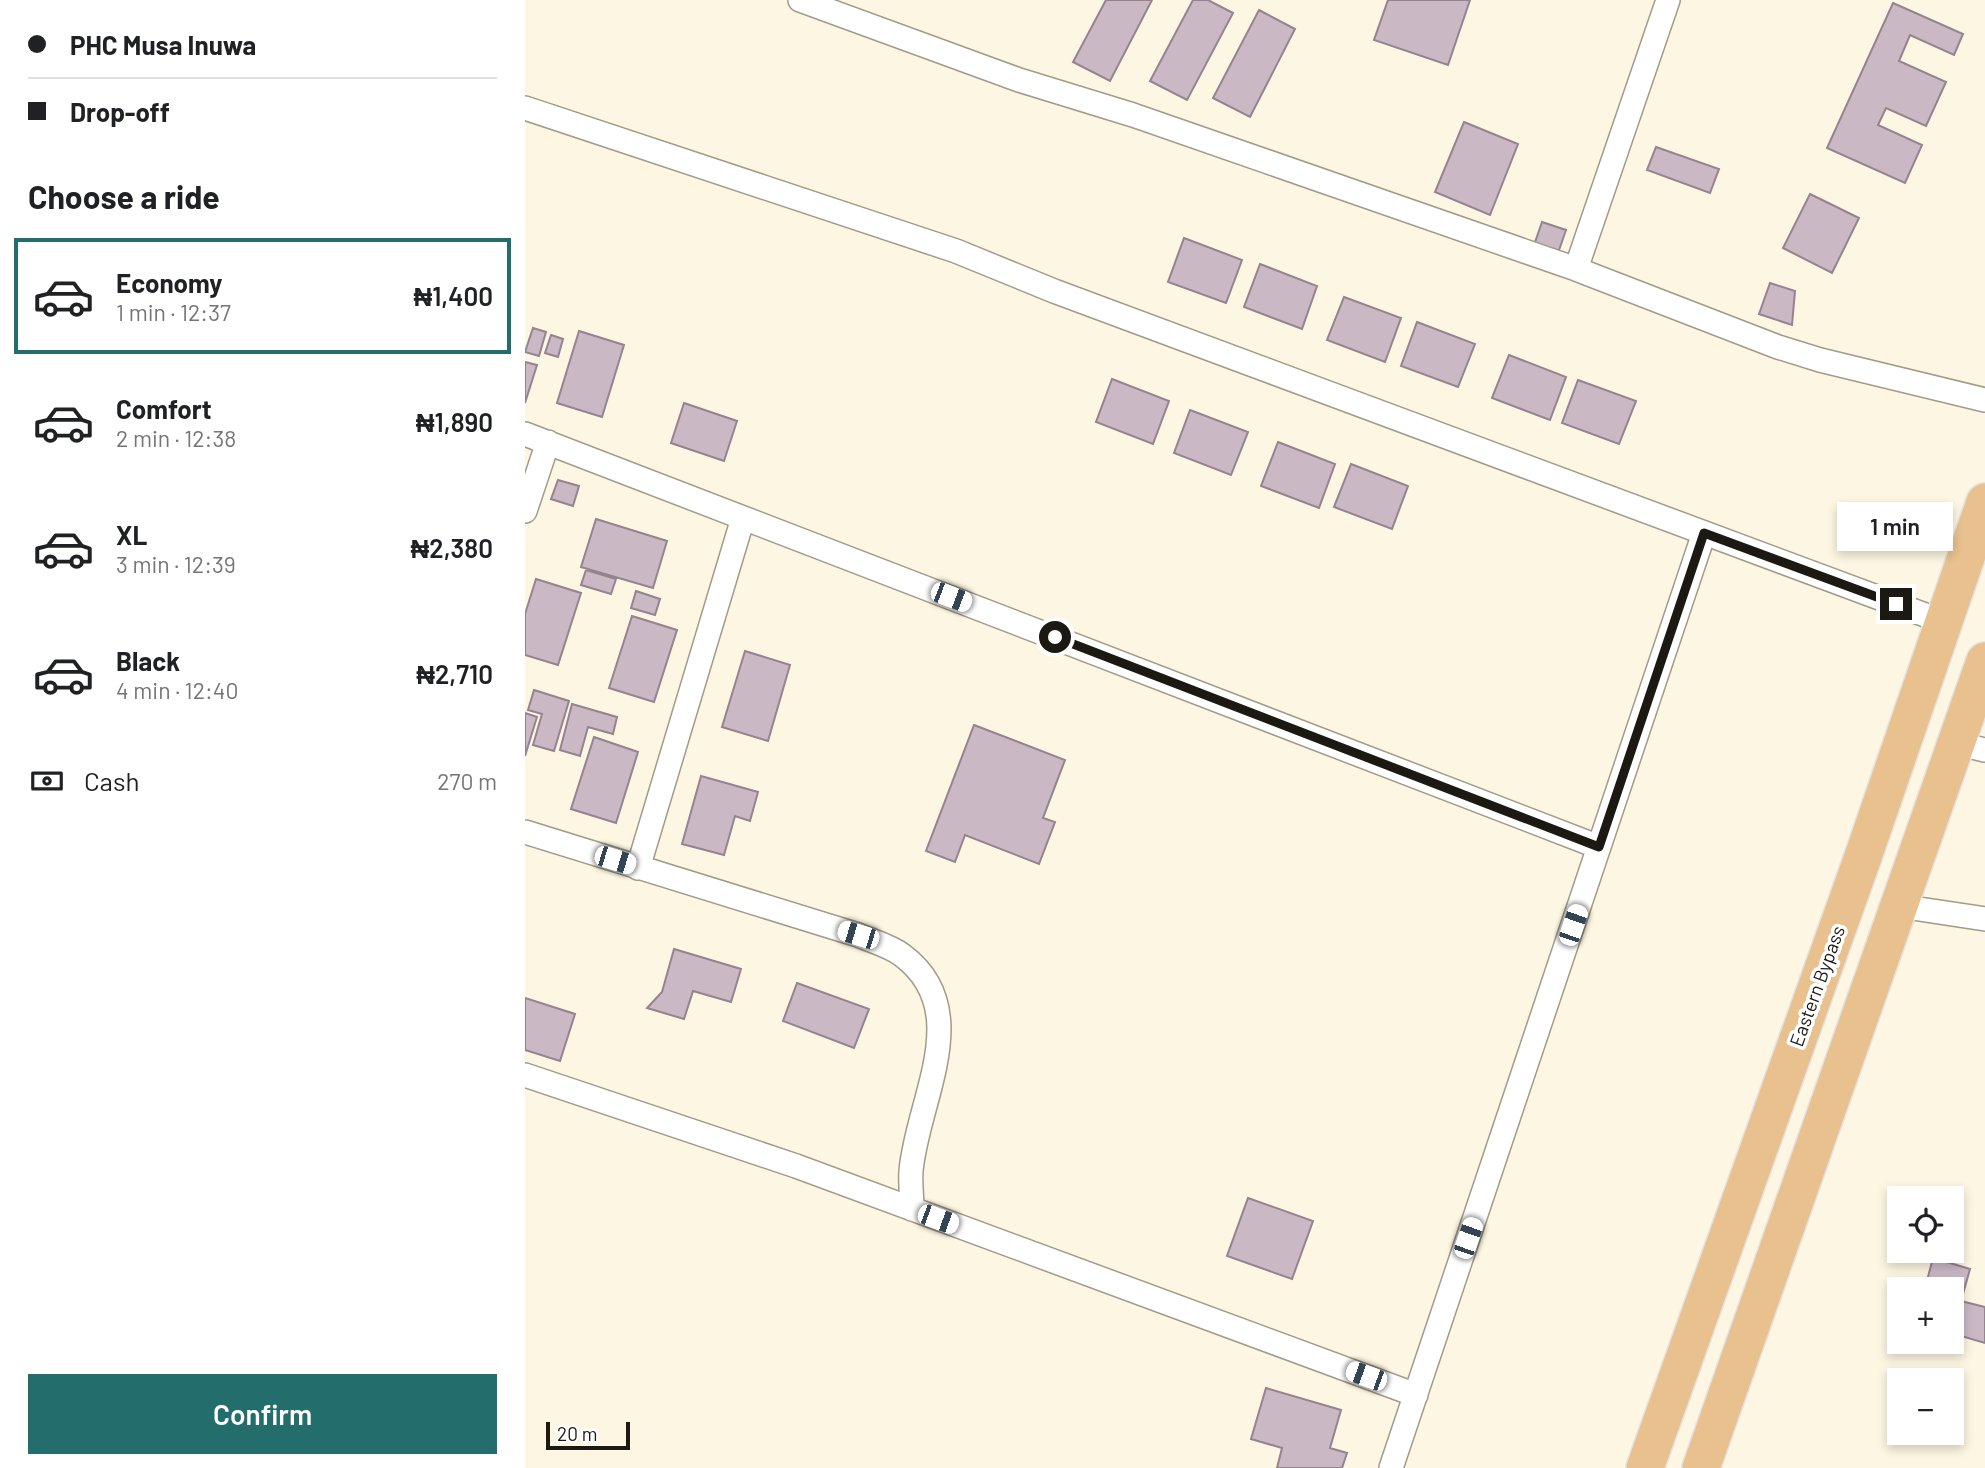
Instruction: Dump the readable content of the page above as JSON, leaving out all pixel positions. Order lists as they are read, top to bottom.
{
  "streets": {
    "main road": ["Eastern Bypass"]
  },
  "scale_bar": "20 m",
  "page": {
    "banner": ["PHC Musa Inuwa", "Drop-off"],
    "heading": "Choose a ride",
    "list": [
      {
        "name": "Economy",
        "note": "1 min · 12:37",
        "value": "₦1,400"
      },
      {
        "name": "Comfort",
        "note": "2 min · 12:38",
        "value": "₦1,890"
      },
      {
        "name": "XL",
        "note": "3 min · 12:39",
        "value": "₦2,380"
      },
      {
        "name": "Black",
        "note": "4 min · 12:40",
        "value": "₦2,710"
      }
    ],
    "bubble": "1 min",
    "pay": ["Cash", "270 m"],
    "map_buttons": ["+", "−"],
    "buttons": "Confirm",
    "scale": "20 m"
  }
}
